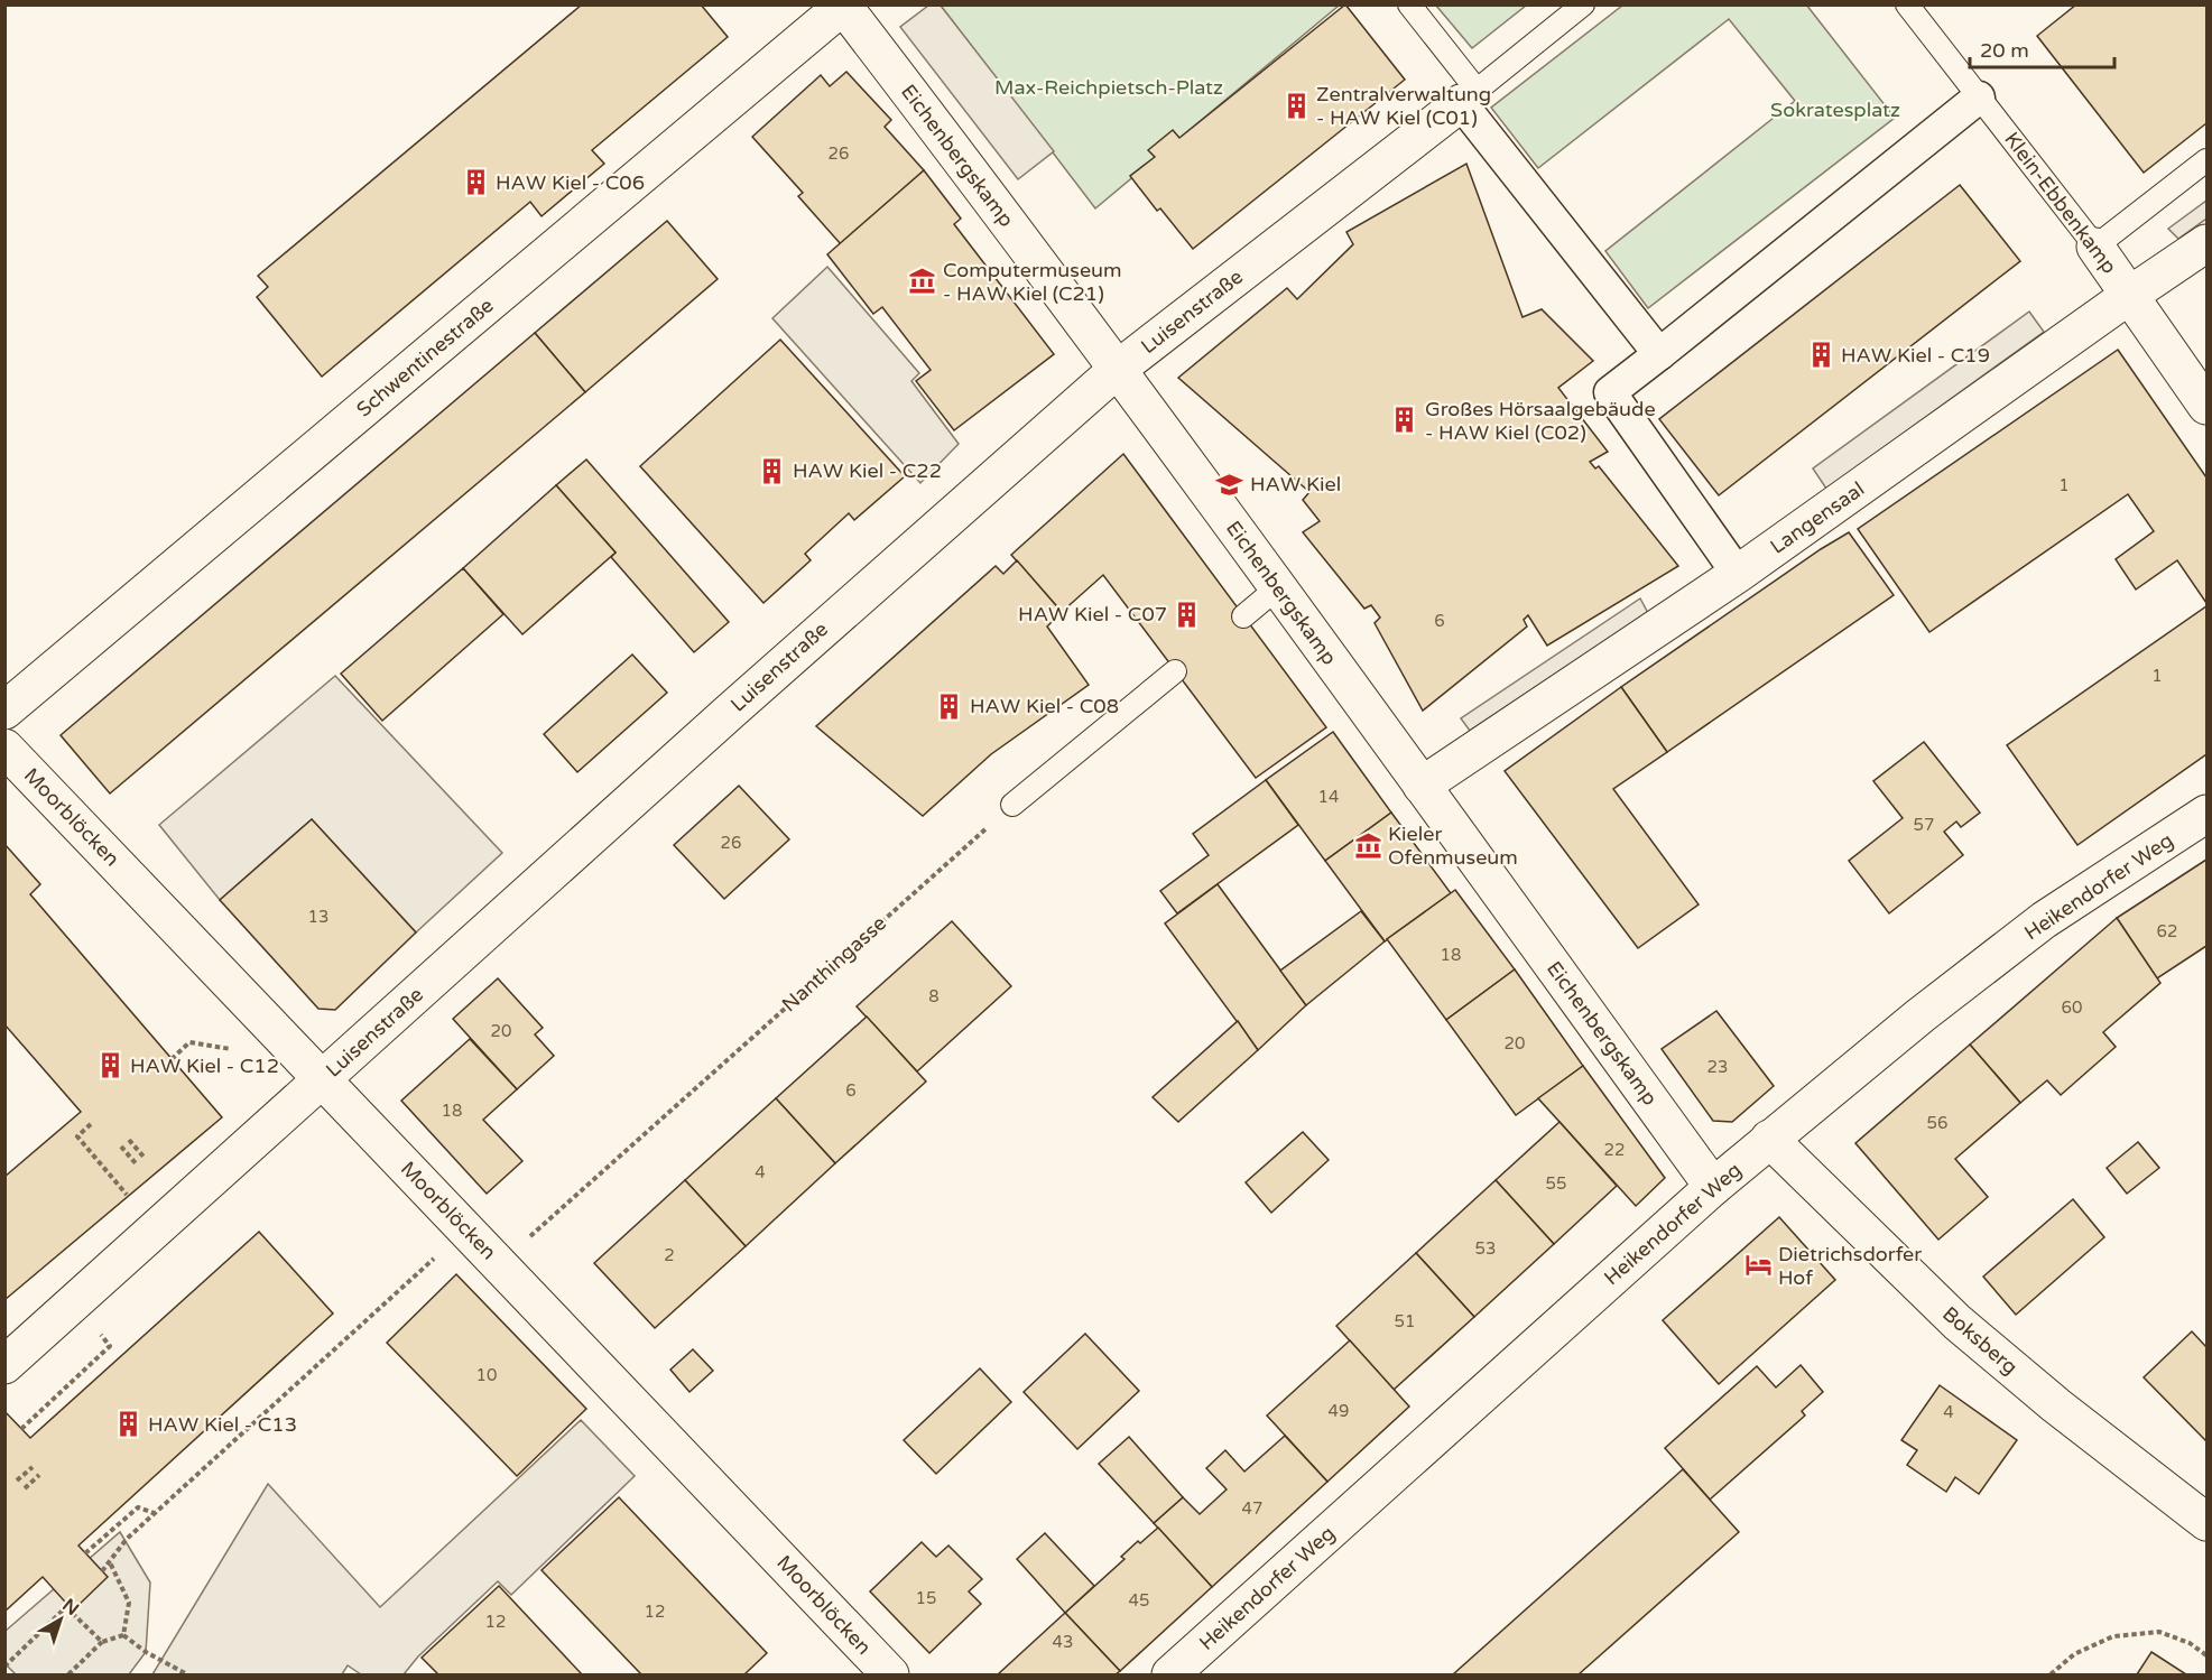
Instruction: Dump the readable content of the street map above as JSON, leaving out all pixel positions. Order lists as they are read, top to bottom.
{
  "streets": {
    "street": [
      "Eichenbergskamp",
      "Klein-Ebbenkamp",
      "Luisenstraße",
      "Schwentinestraße",
      "Langensaal",
      "Moorblöcken",
      "Heikendorfer Weg",
      "Boksberg"
    ],
    "path": ["Nanthingasse"]
  },
  "crossings": [
    ["Eichenbergskamp", "Luisenstraße"],
    ["Eichenbergskamp", "Schwentinestraße"],
    ["Eichenbergskamp", "Langensaal"],
    ["Eichenbergskamp", "Heikendorfer Weg"],
    ["Klein-Ebbenkamp", "Langensaal"],
    ["Luisenstraße", "Moorblöcken"],
    ["Moorblöcken", "Nanthingasse"],
    ["Heikendorfer Weg", "Boksberg"]
  ],
  "parks": ["Max-Reichpietsch-Platz", "Sokratesplatz"],
  "places": {
    "building": [
      "Zentralverwaltung - HAW Kiel (C01)",
      "HAW Kiel - C06",
      "HAW Kiel - C19",
      "Großes Hörsaalgebäude - HAW Kiel (C02)",
      "HAW Kiel - C22",
      "HAW Kiel - C07",
      "HAW Kiel - C08",
      "HAW Kiel - C12",
      "HAW Kiel - C13"
    ],
    "museum": ["Computermuseum - HAW Kiel (C21)", "Kieler Ofenmuseum"],
    "school or university": ["HAW Kiel"],
    "hotel": ["Dietrichsdorfer Hof"]
  },
  "house_numbers": [
    "26",
    "1",
    "6",
    "1",
    "14",
    "57",
    "26",
    "13",
    "62",
    "18",
    "8",
    "60",
    "20",
    "20",
    "23",
    "6",
    "18",
    "56",
    "22",
    "4",
    "55",
    "53",
    "2",
    "51",
    "10",
    "49",
    "4",
    "47",
    "15",
    "45",
    "12",
    "12",
    "43"
  ],
  "scale_bar": "20 m",
  "north": "top right"
}
